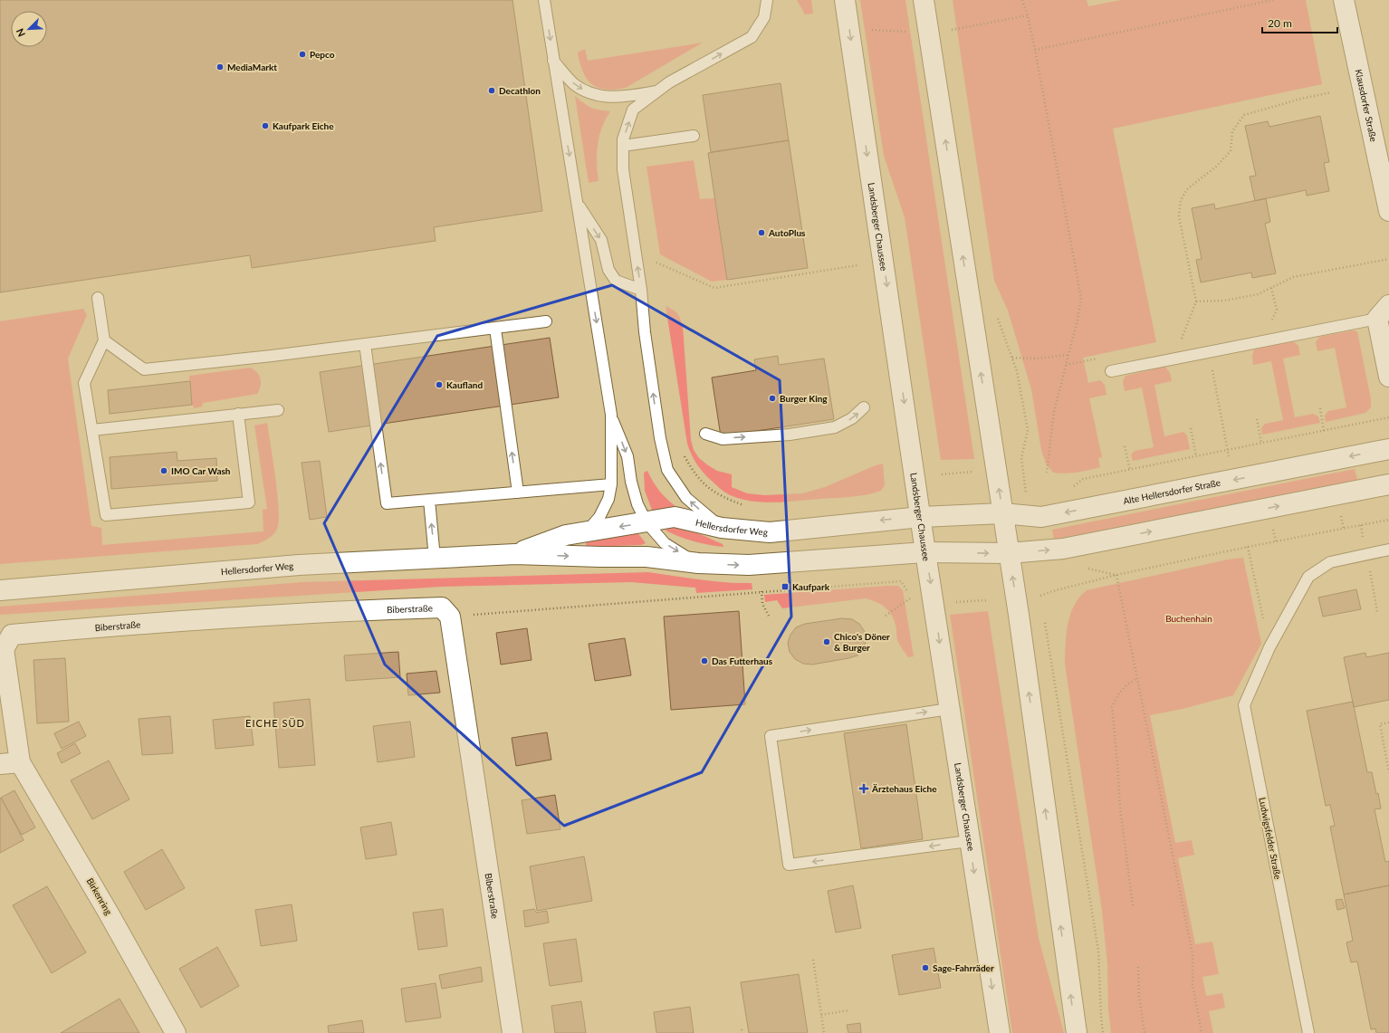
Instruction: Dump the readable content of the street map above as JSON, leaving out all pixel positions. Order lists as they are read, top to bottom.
{
  "streets": {
    "street": [
      "Klausdorfer Straße",
      "Landsberger Chaussee",
      "Alte Hellersdorfer Straße",
      "Hellersdorfer Weg",
      "Biberstraße",
      "Birkenring"
    ],
    "lane": ["Ludwigsfelder Straße"]
  },
  "crossings": [
    ["Landsberger Chaussee", "Hellersdorfer Weg"],
    ["Alte Hellersdorfer Straße", "Hellersdorfer Weg"],
    ["Biberstraße", "Birkenring"]
  ],
  "districts": ["EICHE SÜD"],
  "parks": ["Buchenhain"],
  "places": {
    "other": [
      "Pepco",
      "MediaMarkt",
      "Decathlon",
      "Kaufpark Eiche",
      "AutoPlus",
      "Kaufland",
      "Burger King",
      "IMO Car Wash",
      "Chico's Döner & Burger",
      "Das Futterhaus",
      "Sage-Fahrräder"
    ],
    "transit": ["Kaufpark"],
    "health": ["Ärztehaus Eiche"]
  },
  "scale_bar": "20 m",
  "north": "bottom left"
}
